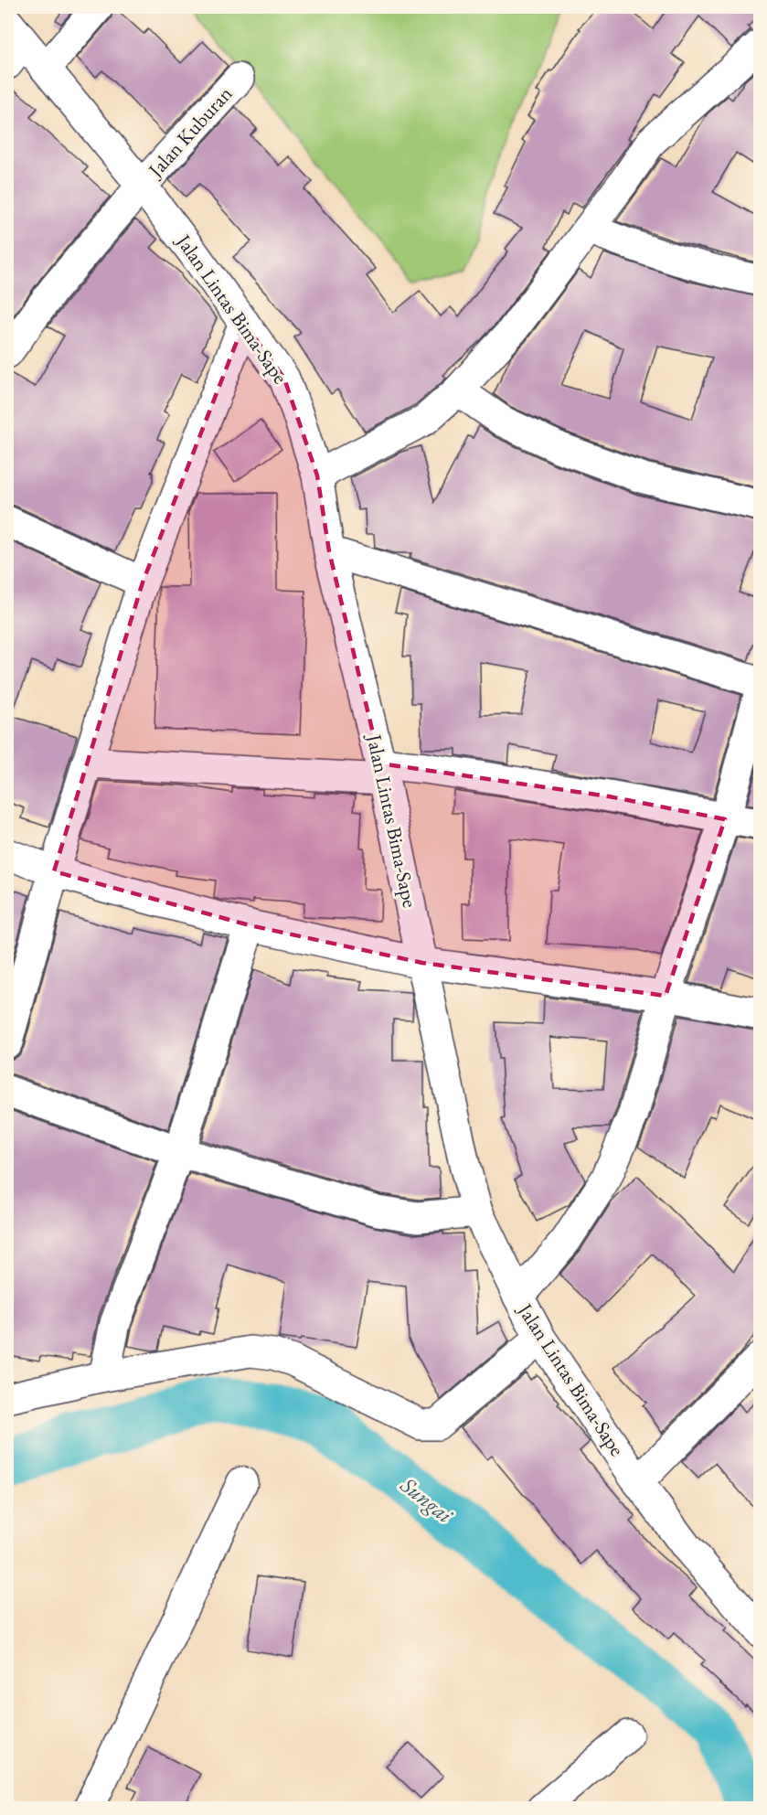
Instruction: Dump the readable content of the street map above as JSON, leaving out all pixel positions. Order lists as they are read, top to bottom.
{
  "streets": {
    "main road": ["Jalan Kuburan", "Jalan Lintas Bima-Sape"]
  },
  "crossings": [
    ["Jalan Kuburan", "Jalan Lintas Bima-Sape"]
  ],
  "water": ["Sungai"]
}
